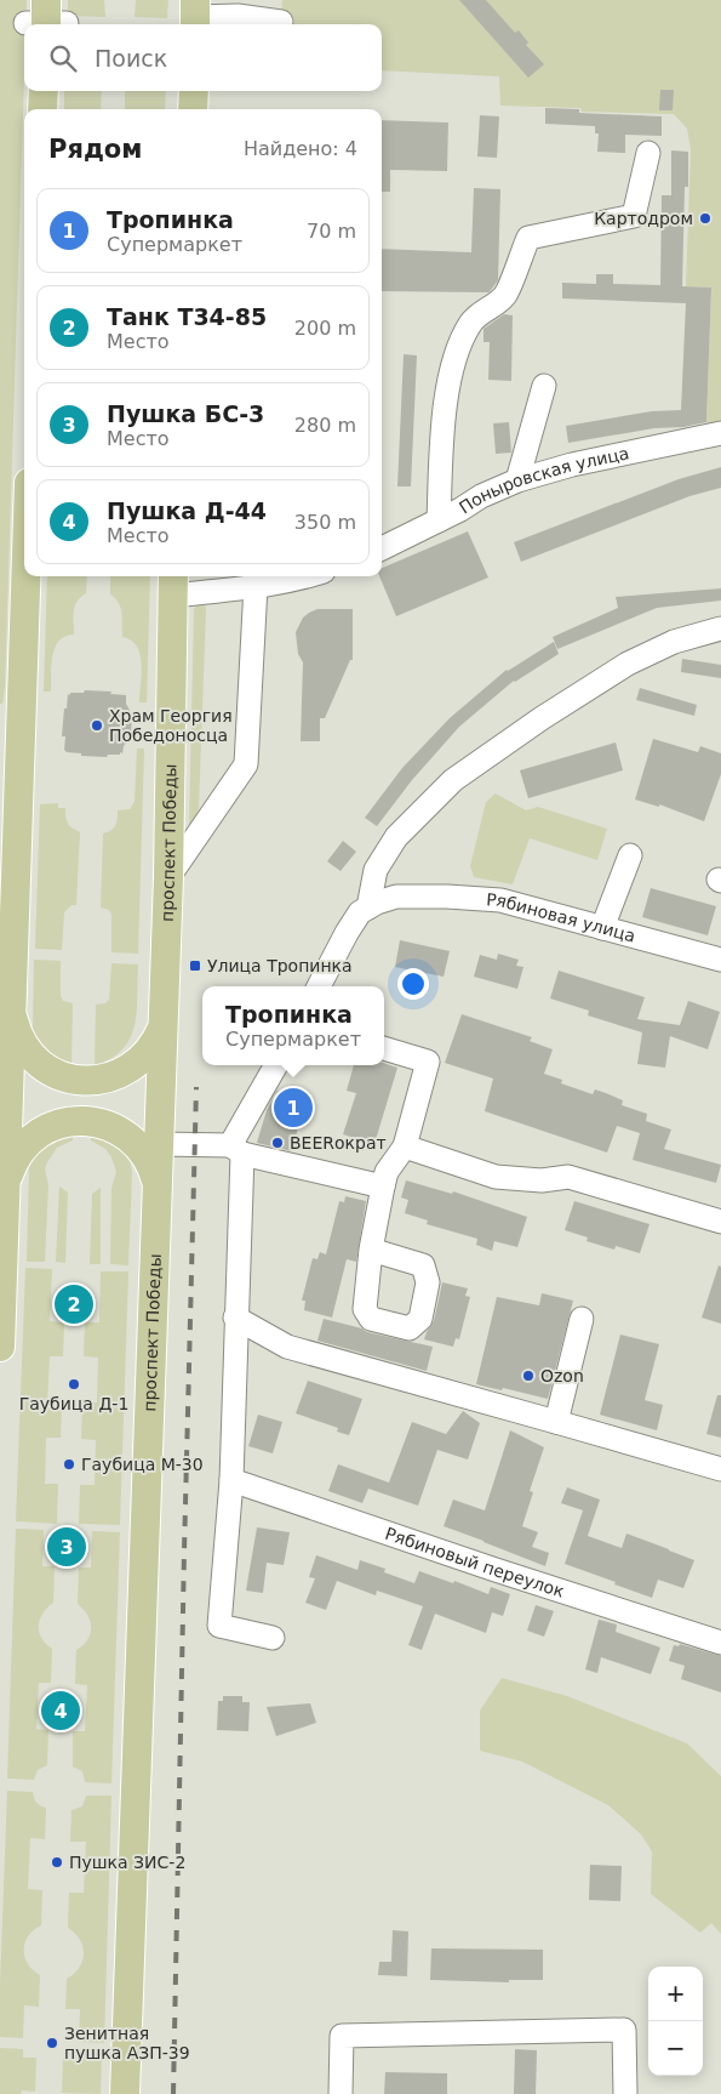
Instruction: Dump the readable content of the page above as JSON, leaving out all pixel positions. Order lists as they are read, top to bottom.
{
  "streets": {
    "main road": ["проспект Победы"],
    "street": ["Поныровская улица", "Рябиновая улица", "Рябиновый переулок"]
  },
  "places": {
    "other": [
      "Картодром",
      "Храм Георгия Победоносца",
      "BEERократ",
      "Ozon",
      "Гаубица Д-1",
      "Гаубица М-30",
      "Пушка ЗИС-2",
      "Зенитная пушка АЗП-39"
    ],
    "transit": ["Улица Тропинка"]
  },
  "page": {
    "search": "Поиск",
    "heading": ["Рядом", "Найдено: 4"],
    "list": [
      {
        "mark": "1",
        "name": "Тропинка",
        "note": "Супермаркет",
        "value": "70 m"
      },
      {
        "mark": "2",
        "name": "Танк Т34-85",
        "note": "Место",
        "value": "200 m"
      },
      {
        "mark": "3",
        "name": "Пушка БС-3",
        "note": "Место",
        "value": "280 m"
      },
      {
        "mark": "4",
        "name": "Пушка Д-44",
        "note": "Место",
        "value": "350 m"
      }
    ],
    "popup": ["Тропинка", "Супермаркет"],
    "pins": [
      "1",
      "2",
      "3",
      "4"
    ],
    "map_buttons": ["+", "−"]
  }
}
